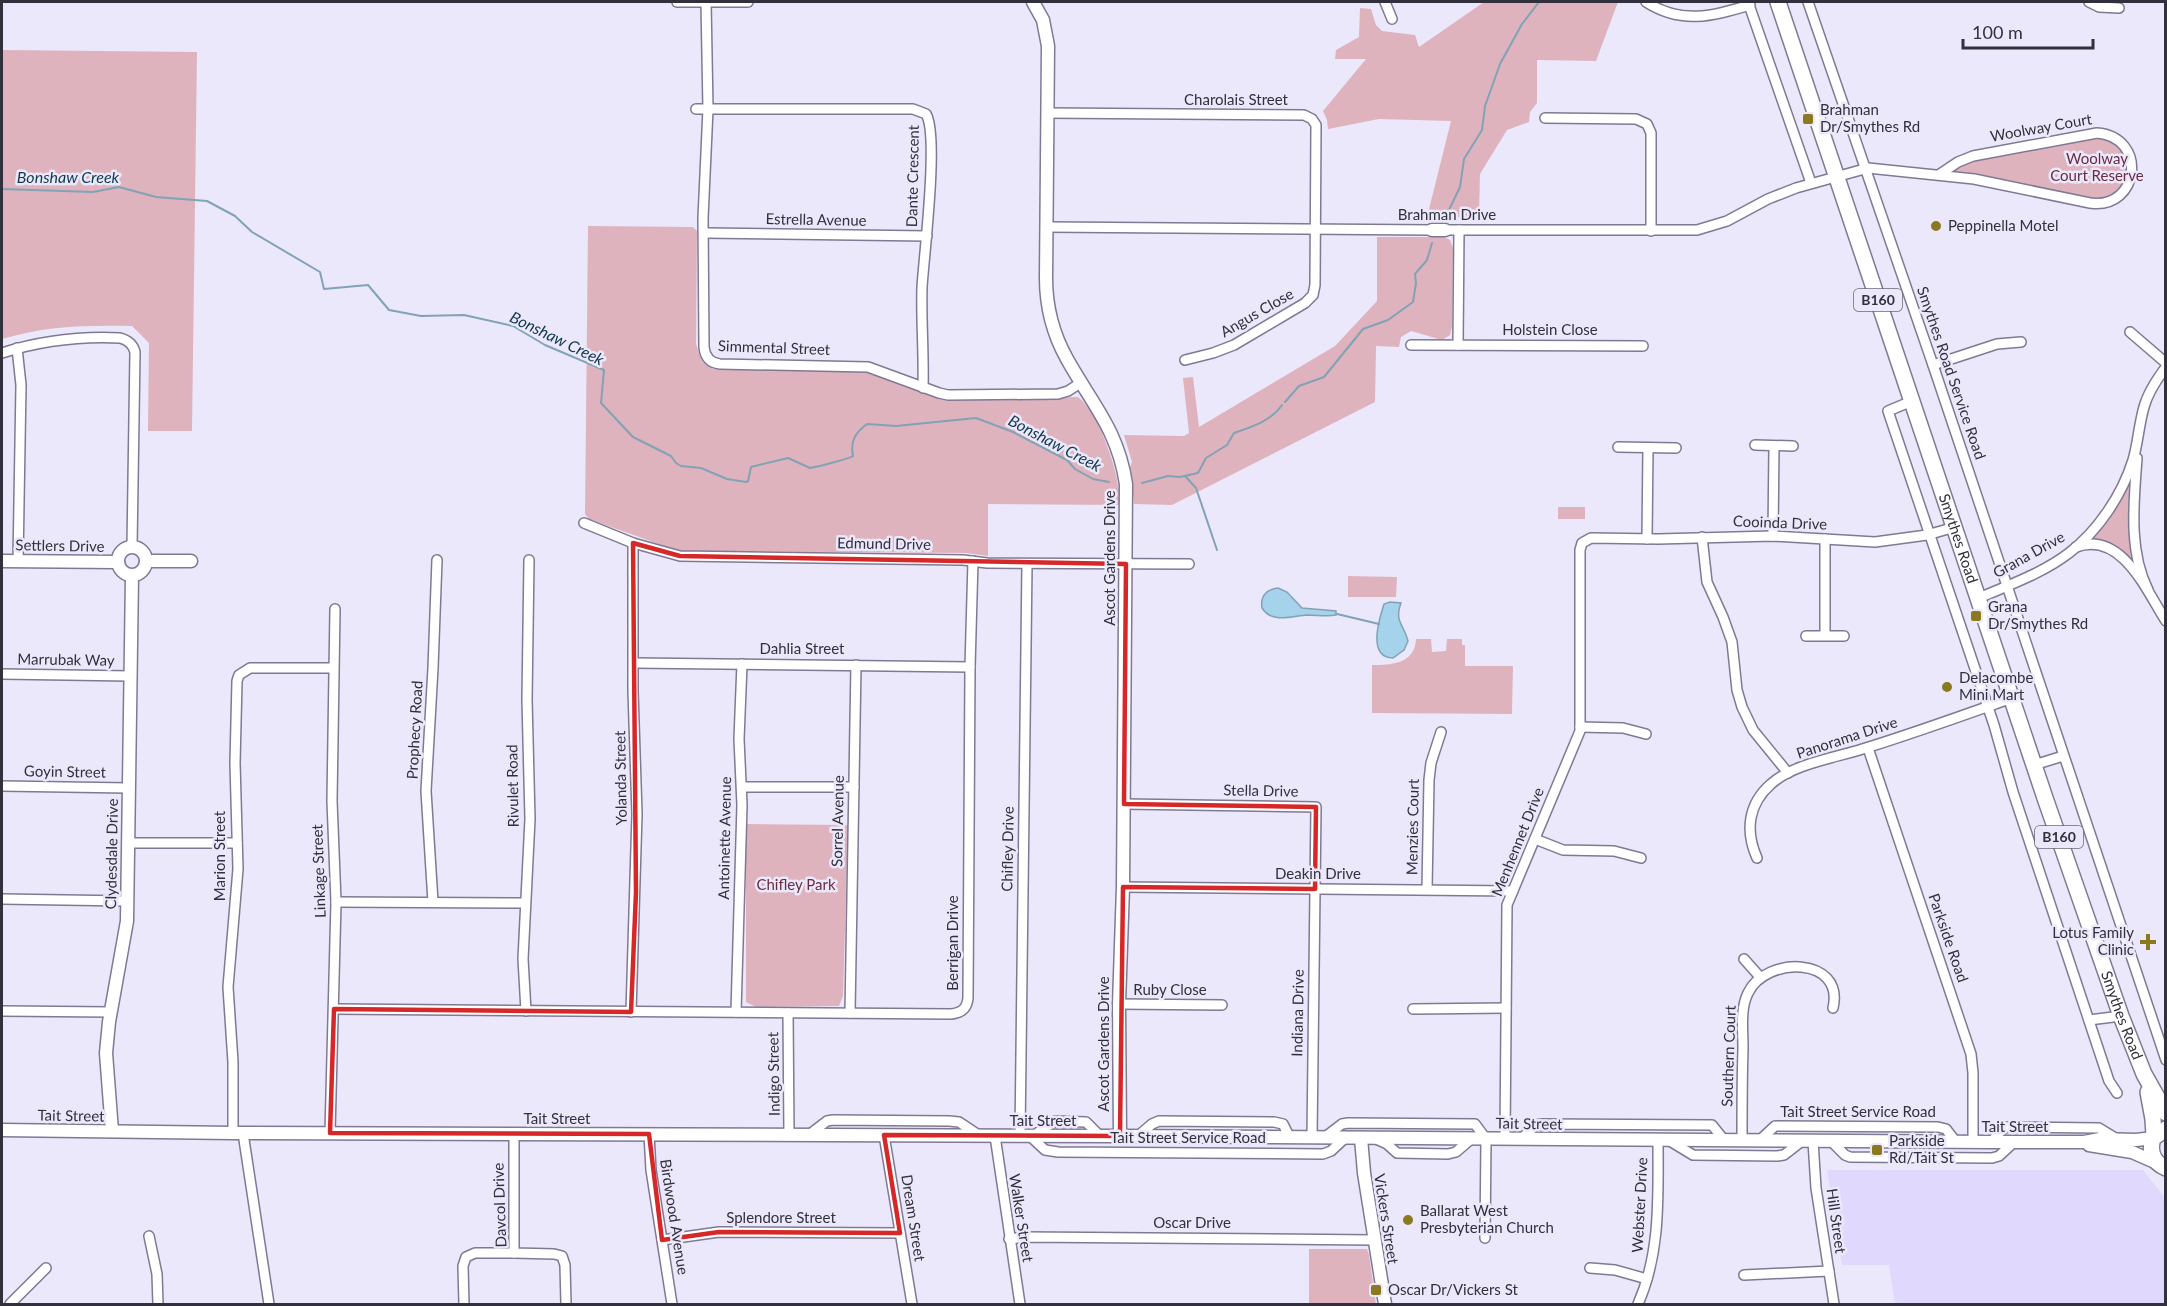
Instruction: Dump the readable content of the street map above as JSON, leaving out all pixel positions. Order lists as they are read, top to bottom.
{
  "streets": {
    "main road": ["B160", "Smythes Road"],
    "street": [
      "Charolais Street",
      "Woolway Court",
      "Dante Crescent",
      "Brahman Drive",
      "Estrella Avenue",
      "Angus Close",
      "Holstein Close",
      "Simmental Street",
      "Smythes Road Service Road",
      "Cooinda Drive",
      "Edmund Drive",
      "Settlers Drive",
      "Grana Drive",
      "Ascot Gardens Drive",
      "Dahlia Street",
      "Marrubak Way",
      "Prophecy Road",
      "Panorama Drive",
      "Goyin Street",
      "Yolanda Street",
      "Rivulet Road",
      "Stella Drive",
      "Sorrel Avenue",
      "Menzies Court",
      "Antoinette Avenue",
      "Menhennet Drive",
      "Chifley Drive",
      "Clydesdale Drive",
      "Marion Street",
      "Linkage Street",
      "Deakin Drive",
      "Parkside Road",
      "Berrigan Drive",
      "Ruby Close",
      "Indiana Drive",
      "Southern Court",
      "Indigo Street",
      "Tait Street Service Road",
      "Tait Street",
      "Davcol Drive",
      "Webster Drive",
      "Birdwood Avenue",
      "Splendore Street",
      "Dream Street",
      "Walker Street",
      "Vickers Street",
      "Hill Street",
      "Oscar Drive"
    ]
  },
  "crossings": [
    ["Charolais Street", "Brahman Drive"],
    ["Charolais Street", "Angus Close"],
    ["Charolais Street", "Ascot Gardens Drive"],
    ["Woolway Court", "Brahman Drive"],
    ["Woolway Court", "Smythes Road Service Road"],
    ["Woolway Court", "Smythes Road"],
    ["Dante Crescent", "Estrella Avenue"],
    ["Dante Crescent", "Simmental Street"],
    ["Brahman Drive", "Angus Close"],
    ["Brahman Drive", "Smythes Road"],
    ["Brahman Drive", "Ascot Gardens Drive"],
    ["Estrella Avenue", "Simmental Street"],
    ["B160", "Smythes Road"],
    ["B160", "Tait Street"],
    ["Simmental Street", "Ascot Gardens Drive"],
    ["Smythes Road Service Road", "Grana Drive"],
    ["Cooinda Drive", "Smythes Road"],
    ["Cooinda Drive", "Menhennet Drive"],
    ["Smythes Road", "Grana Drive"],
    ["Smythes Road", "Panorama Drive"],
    ["Smythes Road", "Tait Street"],
    ["Edmund Drive", "Ascot Gardens Drive"],
    ["Edmund Drive", "Yolanda Street"],
    ["Edmund Drive", "Chifley Drive"],
    ["Edmund Drive", "Berrigan Drive"],
    ["Settlers Drive", "Clydesdale Drive"],
    ["Ascot Gardens Drive", "Stella Drive"],
    ["Ascot Gardens Drive", "Deakin Drive"],
    ["Ascot Gardens Drive", "Ruby Close"],
    ["Ascot Gardens Drive", "Tait Street"],
    ["Dahlia Street", "Yolanda Street"],
    ["Dahlia Street", "Sorrel Avenue"],
    ["Dahlia Street", "Antoinette Avenue"],
    ["Dahlia Street", "Berrigan Drive"],
    ["Marrubak Way", "Clydesdale Drive"],
    ["Panorama Drive", "Parkside Road"],
    ["Goyin Street", "Clydesdale Drive"],
    ["Yolanda Street", "Berrigan Drive"],
    ["Rivulet Road", "Berrigan Drive"],
    ["Stella Drive", "Deakin Drive"],
    ["Stella Drive", "Indiana Drive"],
    ["Sorrel Avenue", "Berrigan Drive"],
    ["Menzies Court", "Deakin Drive"],
    ["Antoinette Avenue", "Berrigan Drive"],
    ["Menhennet Drive", "Deakin Drive"],
    ["Menhennet Drive", "Tait Street"],
    ["Chifley Drive", "Tait Street Service Road"],
    ["Chifley Drive", "Tait Street"],
    ["Clydesdale Drive", "Tait Street"],
    ["Marion Street", "Linkage Street"],
    ["Marion Street", "Tait Street"],
    ["Linkage Street", "Berrigan Drive"],
    ["Linkage Street", "Tait Street"],
    ["Deakin Drive", "Indiana Drive"],
    ["Parkside Road", "Tait Street"],
    ["Berrigan Drive", "Indigo Street"],
    ["Indiana Drive", "Tait Street"],
    ["Southern Court", "Tait Street"],
    ["Indigo Street", "Tait Street"],
    ["Tait Street Service Road", "Tait Street"],
    ["Tait Street", "Davcol Drive"],
    ["Tait Street", "Webster Drive"],
    ["Tait Street", "Birdwood Avenue"],
    ["Tait Street", "Dream Street"],
    ["Tait Street", "Walker Street"],
    ["Tait Street", "Vickers Street"],
    ["Tait Street", "Hill Street"],
    ["Birdwood Avenue", "Splendore Street"],
    ["Splendore Street", "Dream Street"],
    ["Walker Street", "Oscar Drive"],
    ["Vickers Street", "Oscar Drive"]
  ],
  "water": ["Bonshaw Creek"],
  "parks": ["Woolway Court Reserve", "Chifley Park"],
  "places": {
    "transit": [
      "Brahman Dr/Smythes Rd",
      "Grana Dr/Smythes Rd",
      "Parkside Rd/Tait St",
      "Oscar Dr/Vickers St"
    ],
    "other": ["Peppinella Motel", "Delacombe Mini Mart", "Ballarat West Presbyterian Church"],
    "health": ["Lotus Family Clinic"]
  },
  "scale_bar": "100 m"
}
